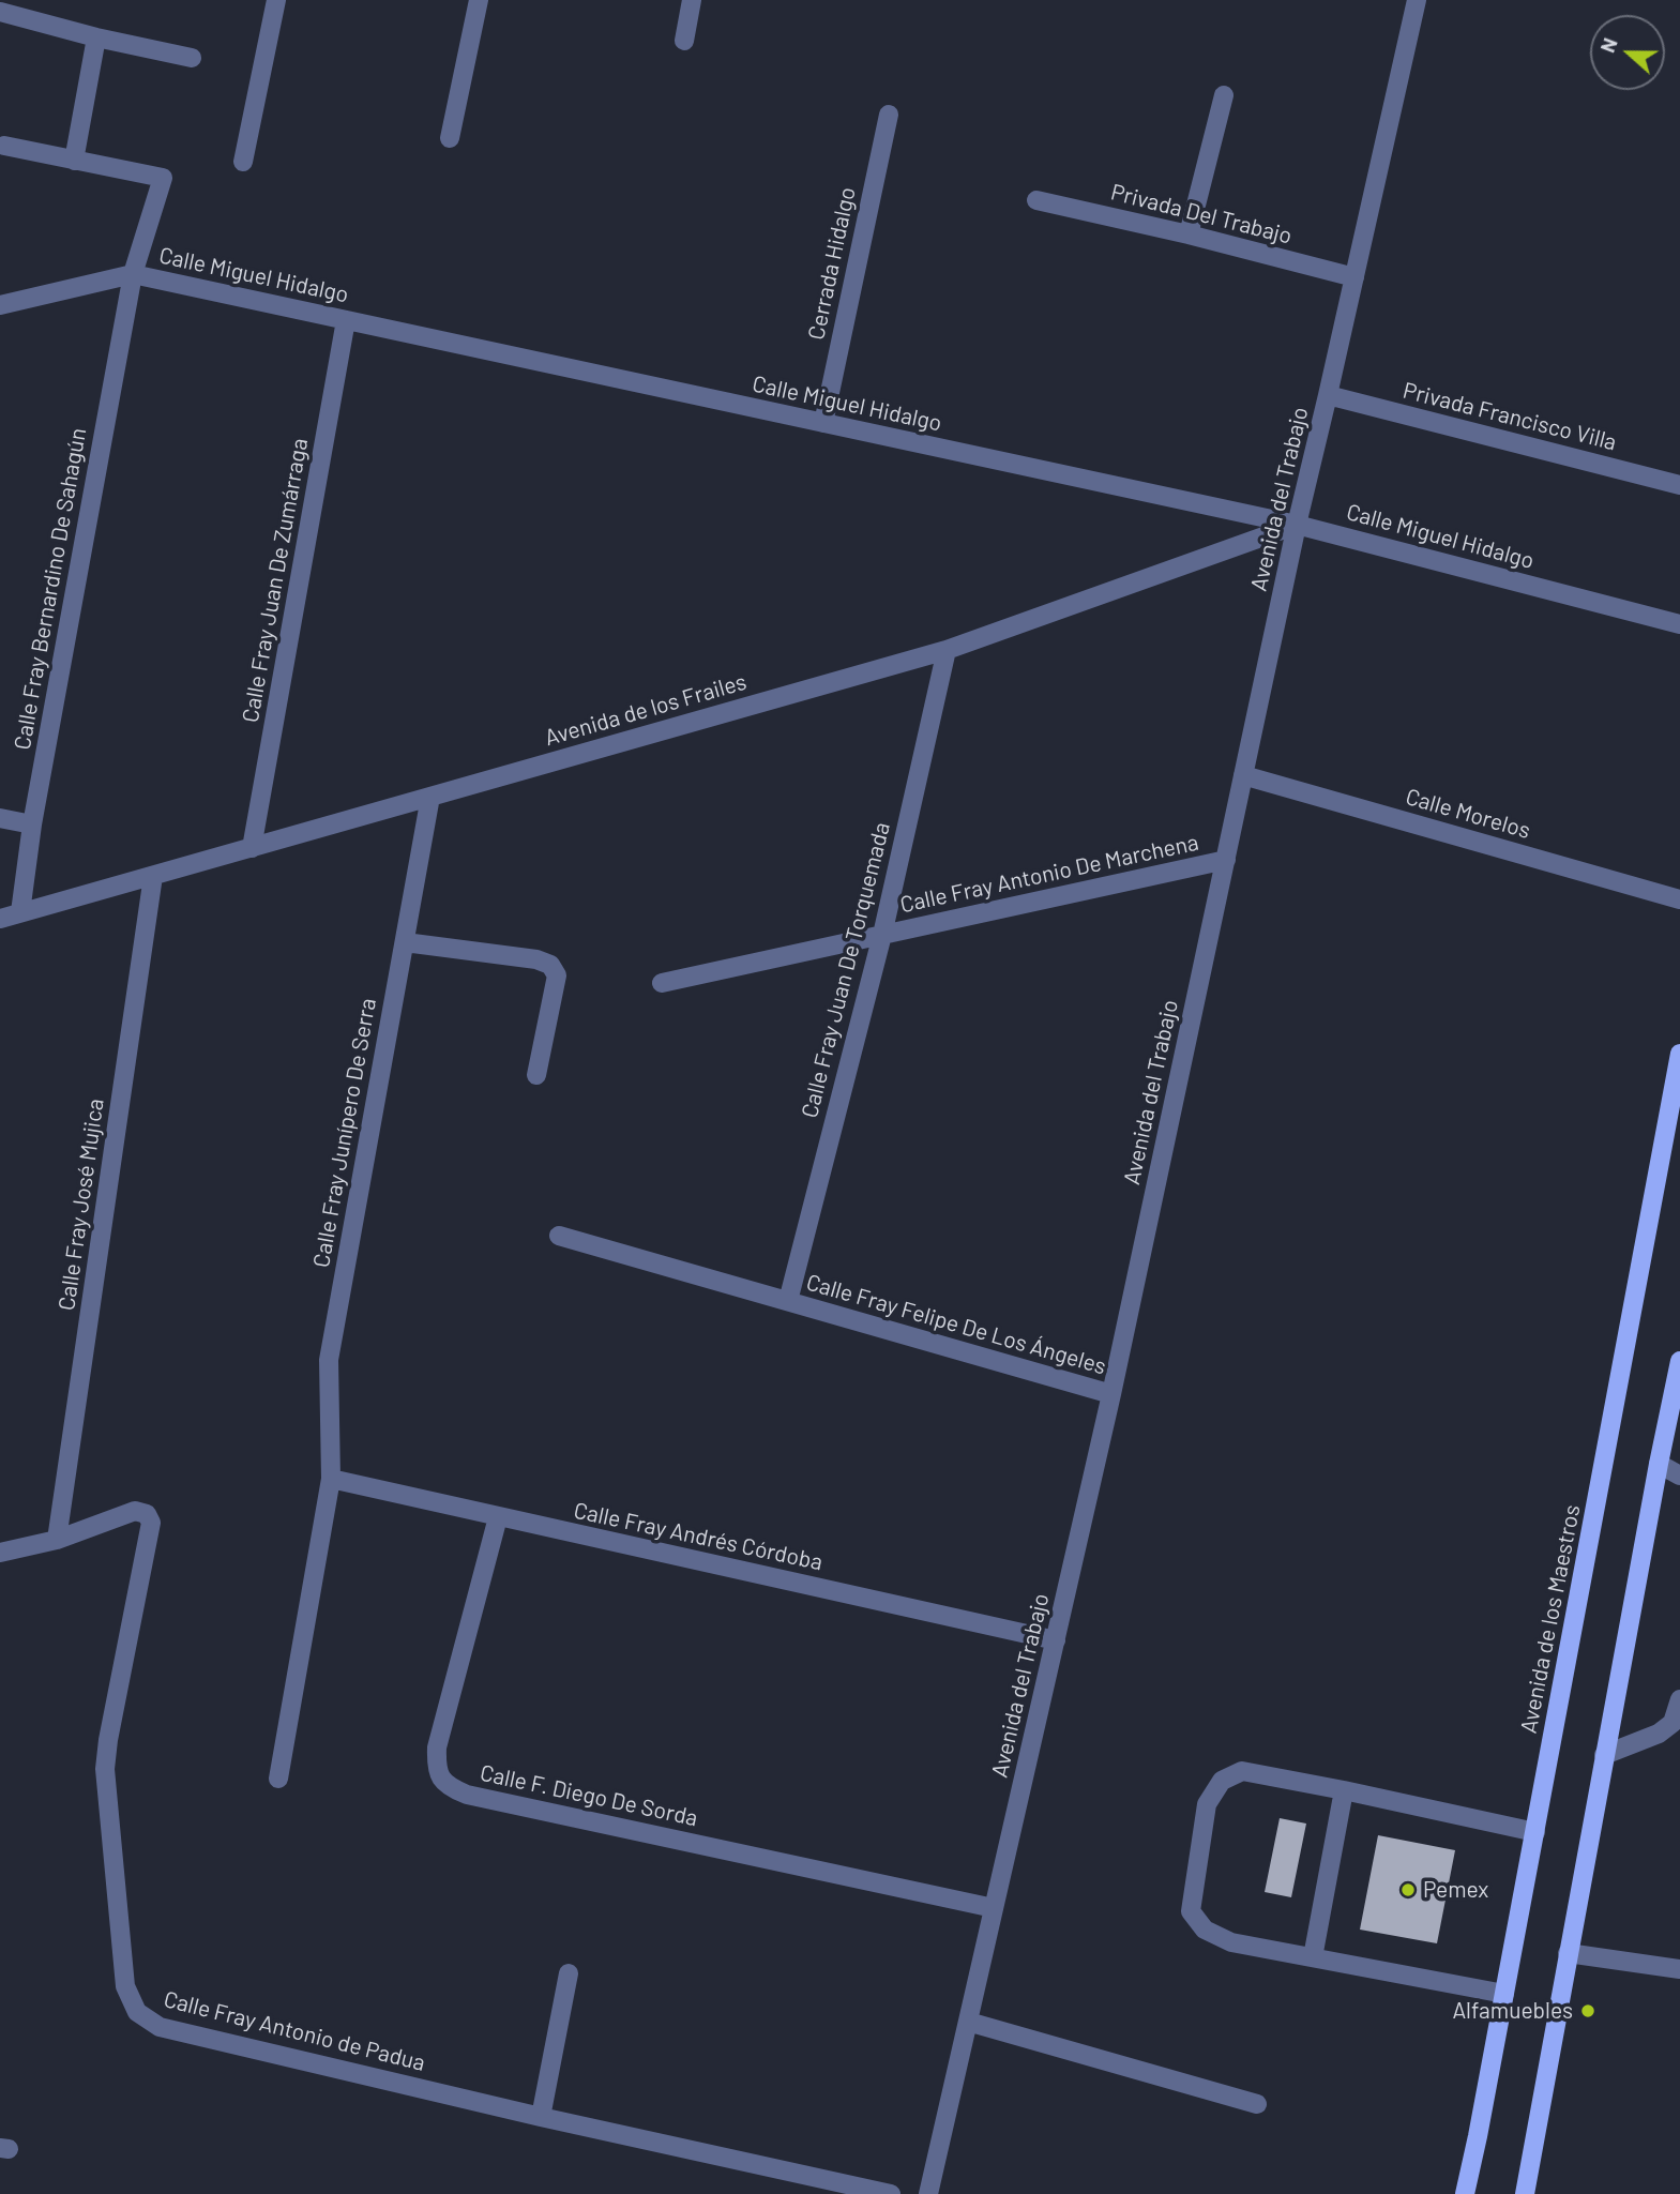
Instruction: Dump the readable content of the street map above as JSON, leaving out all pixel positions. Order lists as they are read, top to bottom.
{
  "streets": {
    "main road": ["Avenida de los Maestros"],
    "street": [
      "Privada Del Trabajo",
      "Cerrada Hidalgo",
      "Calle Miguel Hidalgo",
      "Privada Francisco Villa",
      "Avenida del Trabajo",
      "Calle Fray Juan De Zumárraga",
      "Calle Fray Bernardino De Sahagún",
      "Avenida de los Frailes",
      "Calle Morelos",
      "Calle Fray Antonio De Marchena",
      "Calle Fray Juan De Torquemada",
      "Calle Fray Junípero De Serra",
      "Calle Fray José Mujica",
      "Calle Fray Felipe De Los Ángeles",
      "Calle Fray Andrés Córdoba",
      "Calle F. Diego De Sorda",
      "Calle Fray Antonio de Padua"
    ]
  },
  "crossings": [
    ["Privada Del Trabajo", "Avenida del Trabajo"],
    ["Cerrada Hidalgo", "Calle Miguel Hidalgo"],
    ["Calle Miguel Hidalgo", "Avenida del Trabajo"],
    ["Calle Miguel Hidalgo", "Calle Fray Juan De Zumárraga"],
    ["Calle Miguel Hidalgo", "Calle Fray Bernardino De Sahagún"],
    ["Calle Miguel Hidalgo", "Avenida de los Frailes"],
    ["Privada Francisco Villa", "Avenida del Trabajo"],
    ["Avenida del Trabajo", "Avenida de los Frailes"],
    ["Avenida del Trabajo", "Calle Morelos"],
    ["Avenida del Trabajo", "Calle Fray Antonio De Marchena"],
    ["Avenida del Trabajo", "Calle Fray Felipe De Los Ángeles"],
    ["Avenida del Trabajo", "Calle Fray Andrés Córdoba"],
    ["Avenida del Trabajo", "Calle F. Diego De Sorda"],
    ["Calle Fray Juan De Zumárraga", "Avenida de los Frailes"],
    ["Calle Fray Bernardino De Sahagún", "Avenida de los Frailes"],
    ["Avenida de los Frailes", "Calle Fray Juan De Torquemada"],
    ["Avenida de los Frailes", "Calle Fray Junípero De Serra"],
    ["Avenida de los Frailes", "Calle Fray José Mujica"],
    ["Calle Fray Antonio De Marchena", "Calle Fray Juan De Torquemada"],
    ["Calle Fray Juan De Torquemada", "Calle Fray Felipe De Los Ángeles"],
    ["Calle Fray Junípero De Serra", "Calle Fray Andrés Córdoba"],
    ["Calle Fray José Mujica", "Calle Fray Antonio de Padua"],
    ["Calle Fray Andrés Córdoba", "Calle F. Diego De Sorda"]
  ],
  "places": ["Pemex", "Alfamuebles"],
  "north": "left"
}
